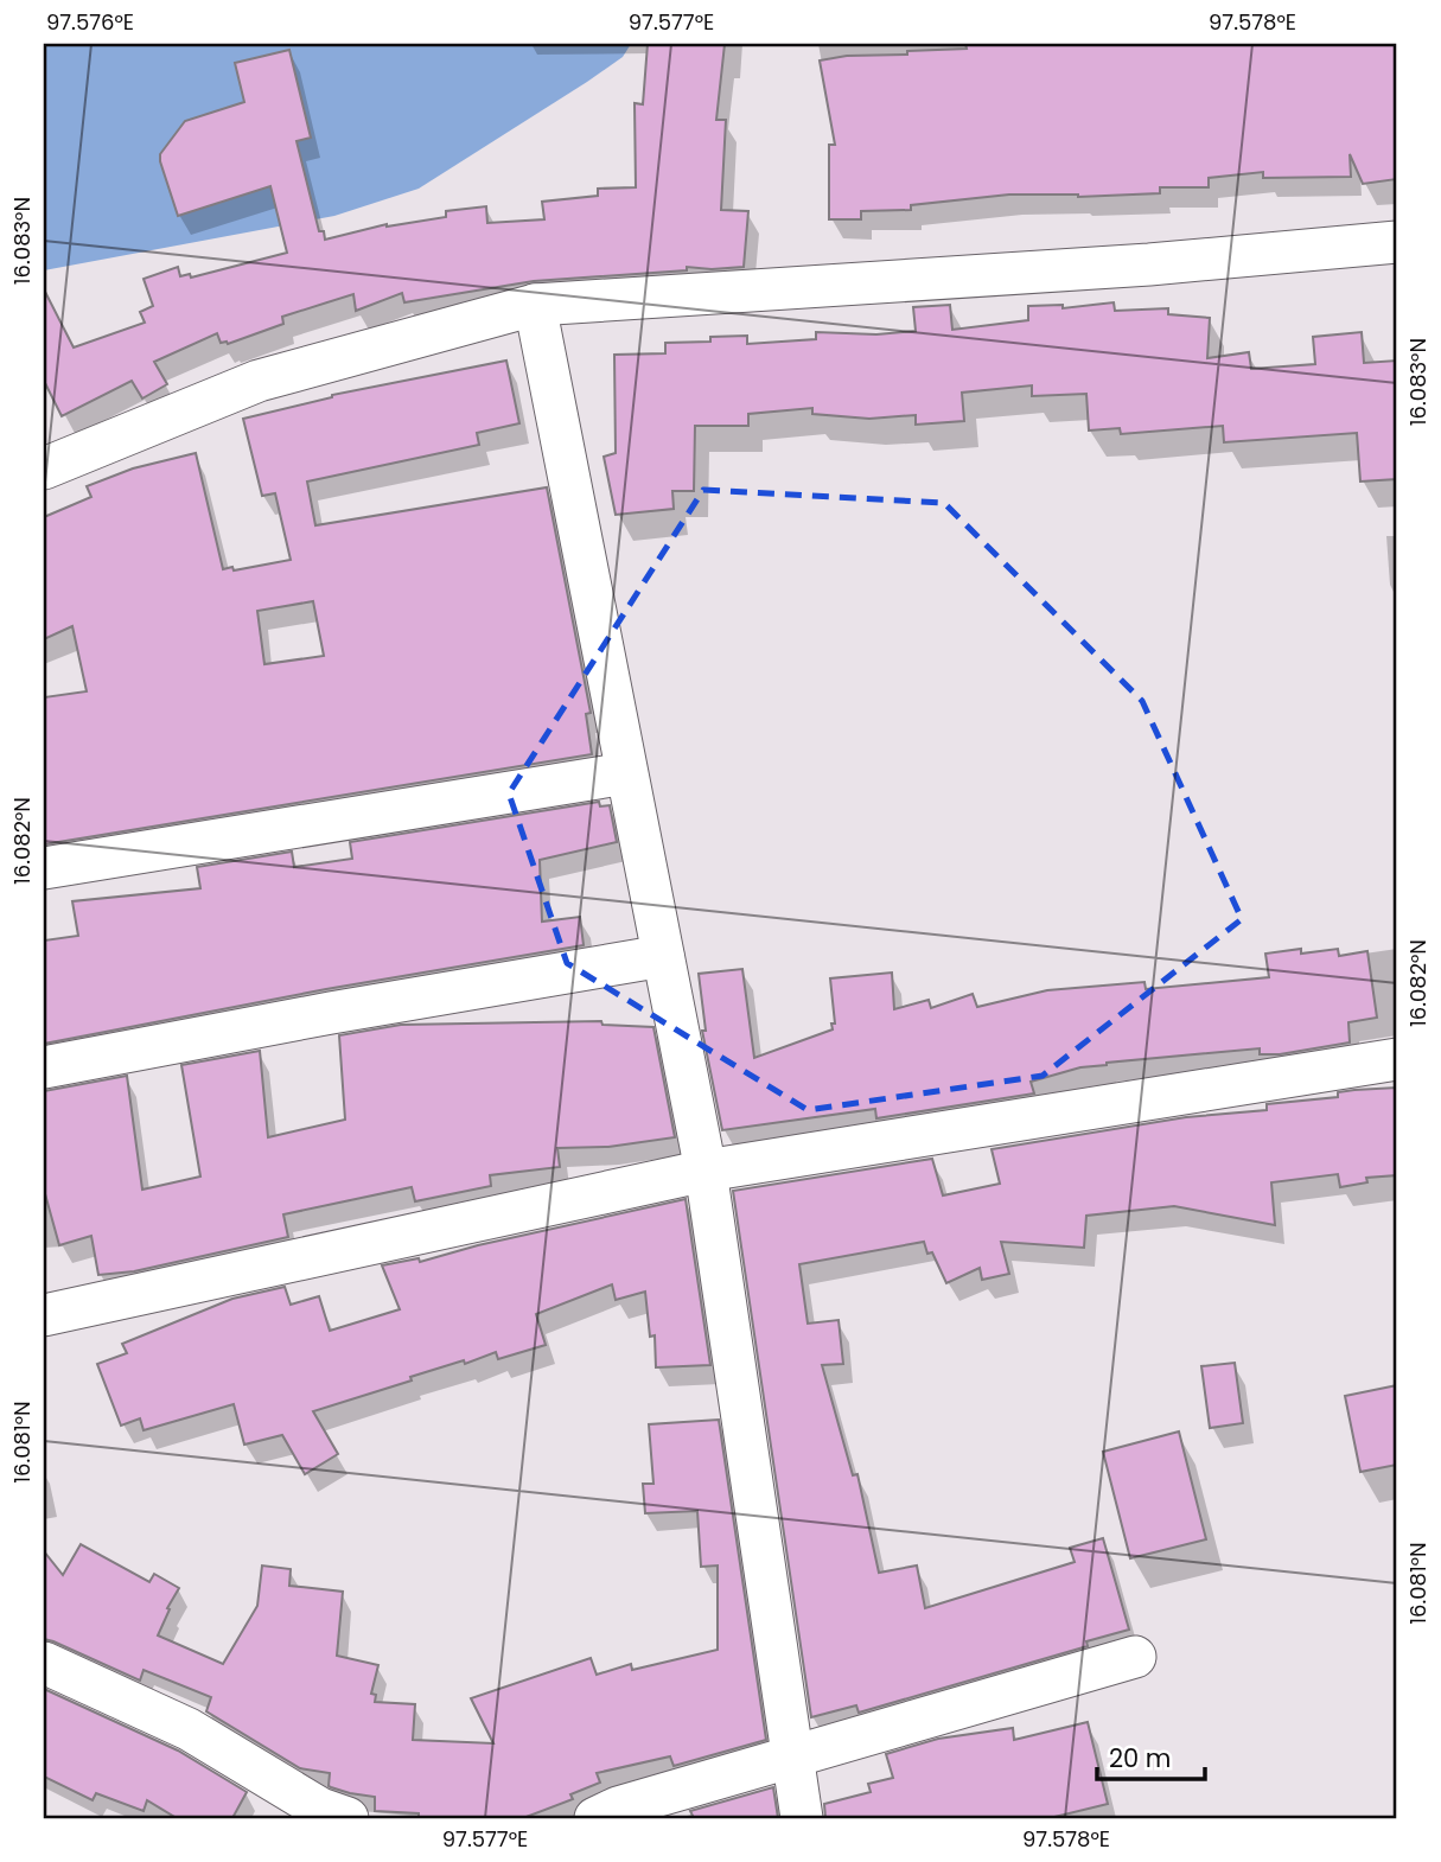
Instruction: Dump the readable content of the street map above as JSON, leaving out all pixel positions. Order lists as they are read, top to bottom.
{
  "scale_bar": "20 m",
  "coordinates": [
    "97.576°E",
    "97.577°E",
    "97.578°E",
    "16.083°N",
    "16.082°N",
    "16.081°N"
  ]
}
